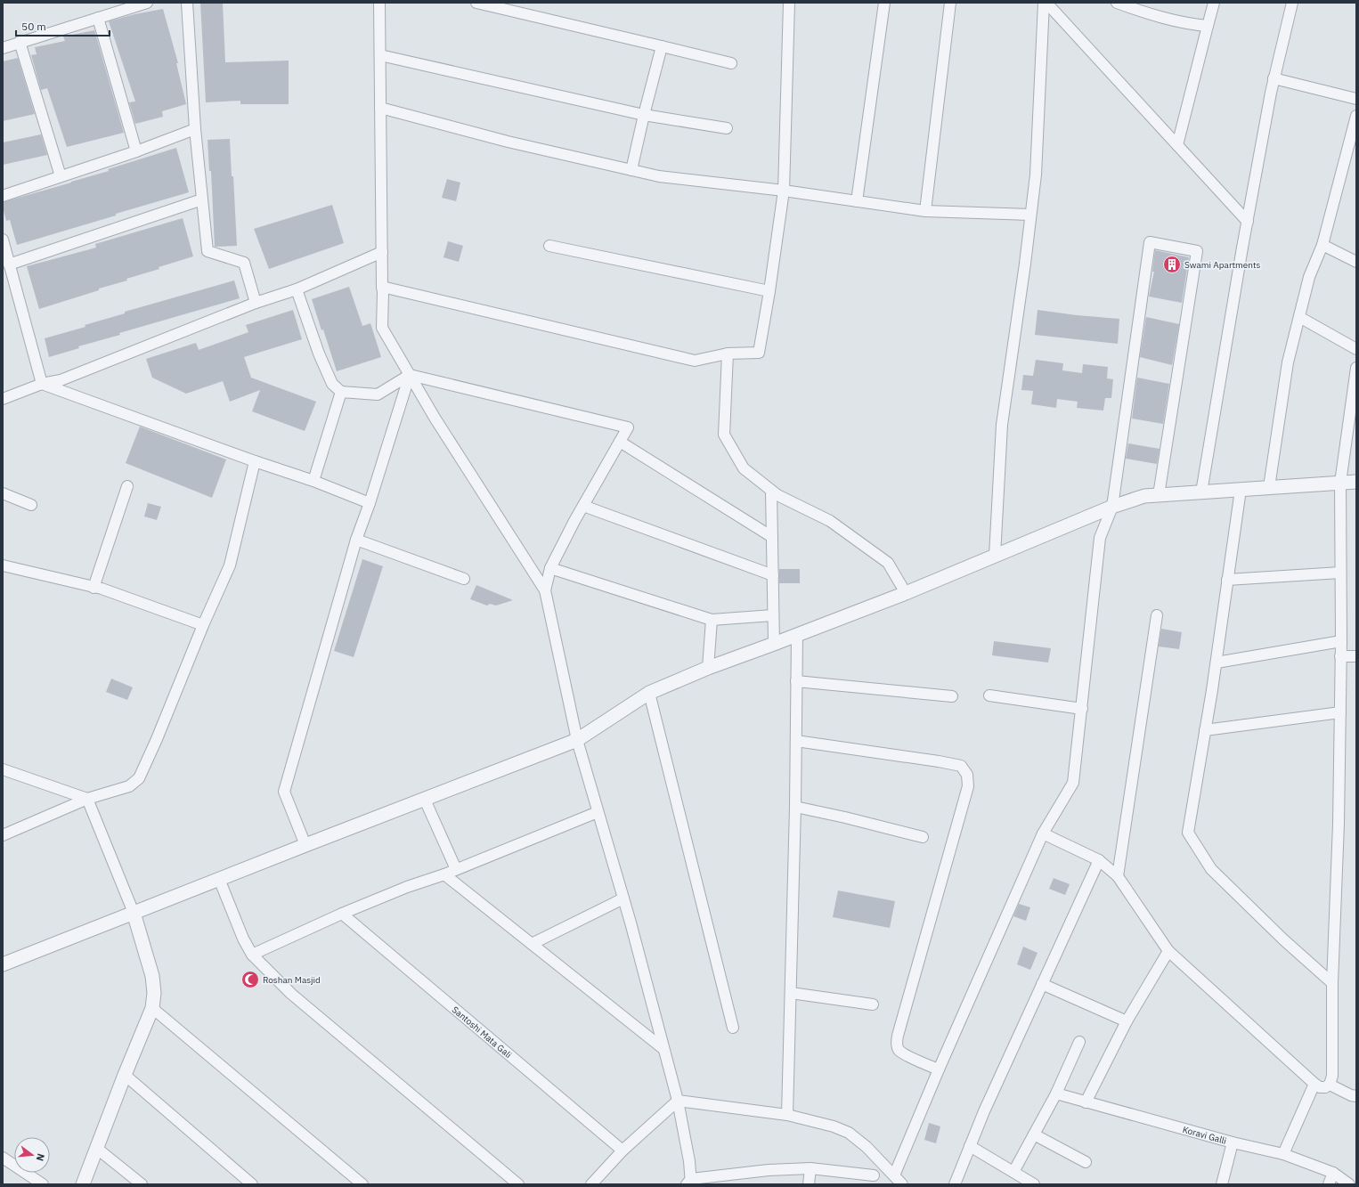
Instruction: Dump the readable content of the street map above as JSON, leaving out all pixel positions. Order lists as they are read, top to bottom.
{
  "streets": {
    "street": ["Santoshi Mata Gali", "Koravi Galli"]
  },
  "places": {
    "building": ["Swami Apartments"],
    "mosque": ["Roshan Masjid"]
  },
  "scale_bar": "50 m",
  "north": "right"
}
